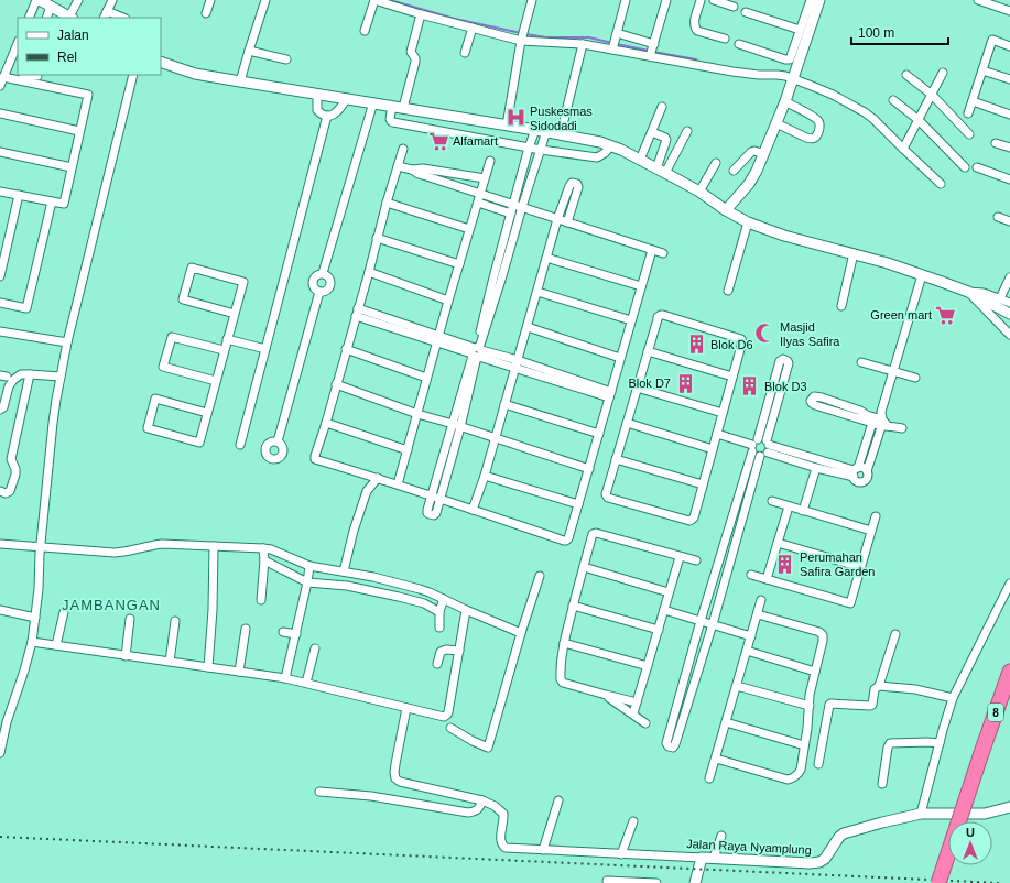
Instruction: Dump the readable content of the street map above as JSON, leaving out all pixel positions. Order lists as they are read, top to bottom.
{
  "streets": {
    "highway": ["8"],
    "street": ["Jalan Raya Nyamplung"]
  },
  "districts": ["JAMBANGAN"],
  "places": {
    "hospital": ["Puskesmas Sidodadi"],
    "supermarket": ["Alfamart", "Green mart"],
    "mosque": ["Masjid Ilyas Safira"],
    "building": [
      "Blok D6",
      "Blok D7",
      "Blok D3",
      "Perumahan Safira Garden"
    ]
  },
  "legend": ["Jalan", "Rel"],
  "scale_bar": "100 m",
  "north": "top"
}
